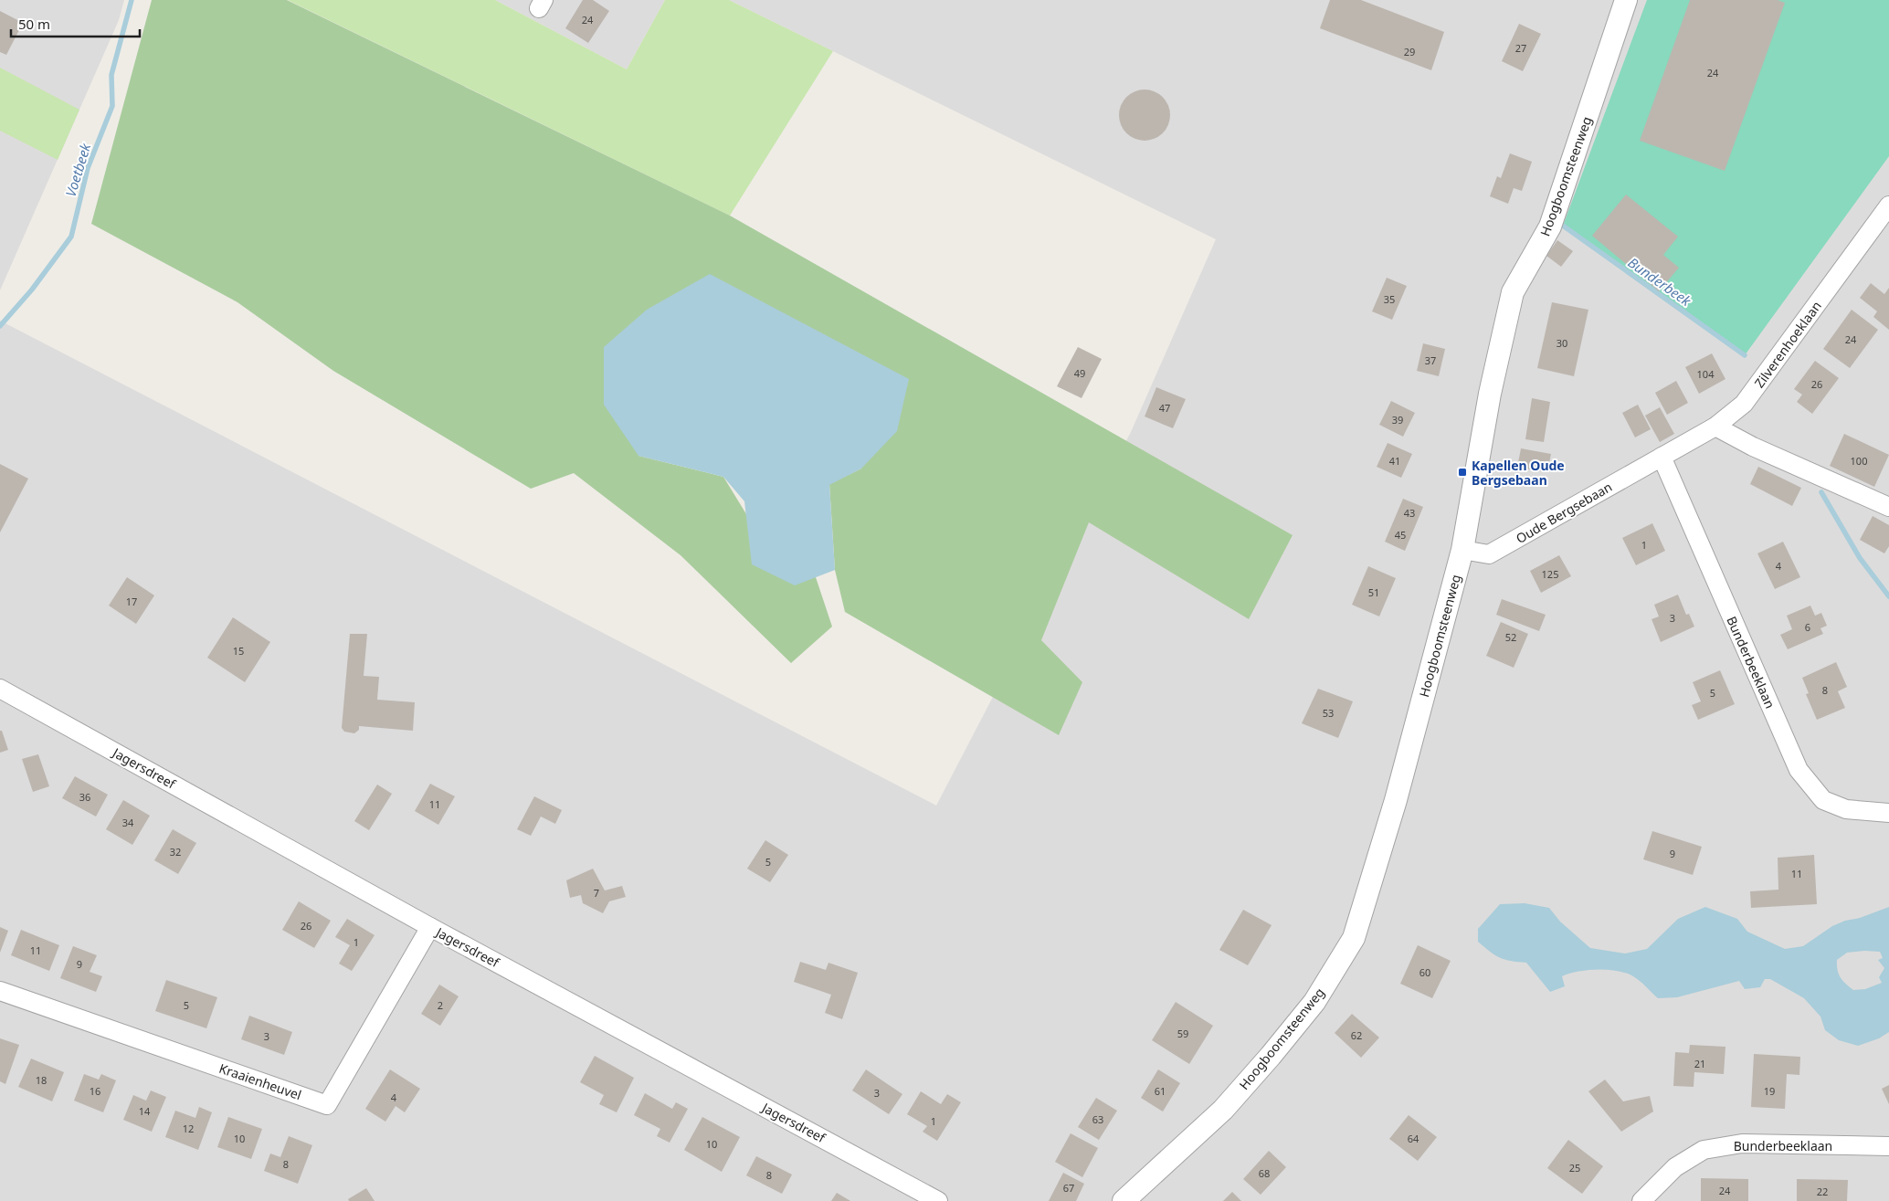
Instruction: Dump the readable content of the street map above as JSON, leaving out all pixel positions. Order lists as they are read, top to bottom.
{
  "streets": {
    "street": [
      "Hoogboomsteenweg",
      "Zilverenhoeklaan",
      "Oude Bergsebaan",
      "Bunderbeeklaan",
      "Jagersdreef",
      "Kraaienheuvel"
    ]
  },
  "crossings": [
    ["Hoogboomsteenweg", "Oude Bergsebaan"],
    ["Zilverenhoeklaan", "Oude Bergsebaan"],
    ["Zilverenhoeklaan", "Bunderbeeklaan"],
    ["Oude Bergsebaan", "Bunderbeeklaan"],
    ["Jagersdreef", "Kraaienheuvel"]
  ],
  "water": ["Voetbeek", "Bunderbeek"],
  "places": {
    "transit": ["Kapellen Oude Bergsebaan"]
  },
  "house_numbers": [
    "24",
    "27",
    "29",
    "24",
    "35",
    "24",
    "30",
    "37",
    "49",
    "104",
    "26",
    "47",
    "39",
    "41",
    "100",
    "43",
    "45",
    "1",
    "4",
    "125",
    "51",
    "17",
    "3",
    "6",
    "52",
    "15",
    "8",
    "5",
    "53",
    "36",
    "11",
    "34",
    "32",
    "9",
    "5",
    "11",
    "7",
    "26",
    "1",
    "11",
    "9",
    "60",
    "5",
    "2",
    "59",
    "62",
    "3",
    "21",
    "18",
    "16",
    "61",
    "19",
    "3",
    "4",
    "14",
    "63",
    "1",
    "12",
    "10",
    "64",
    "10",
    "8",
    "25",
    "68",
    "8",
    "67",
    "24",
    "22"
  ],
  "scale_bar": "50 m"
}
